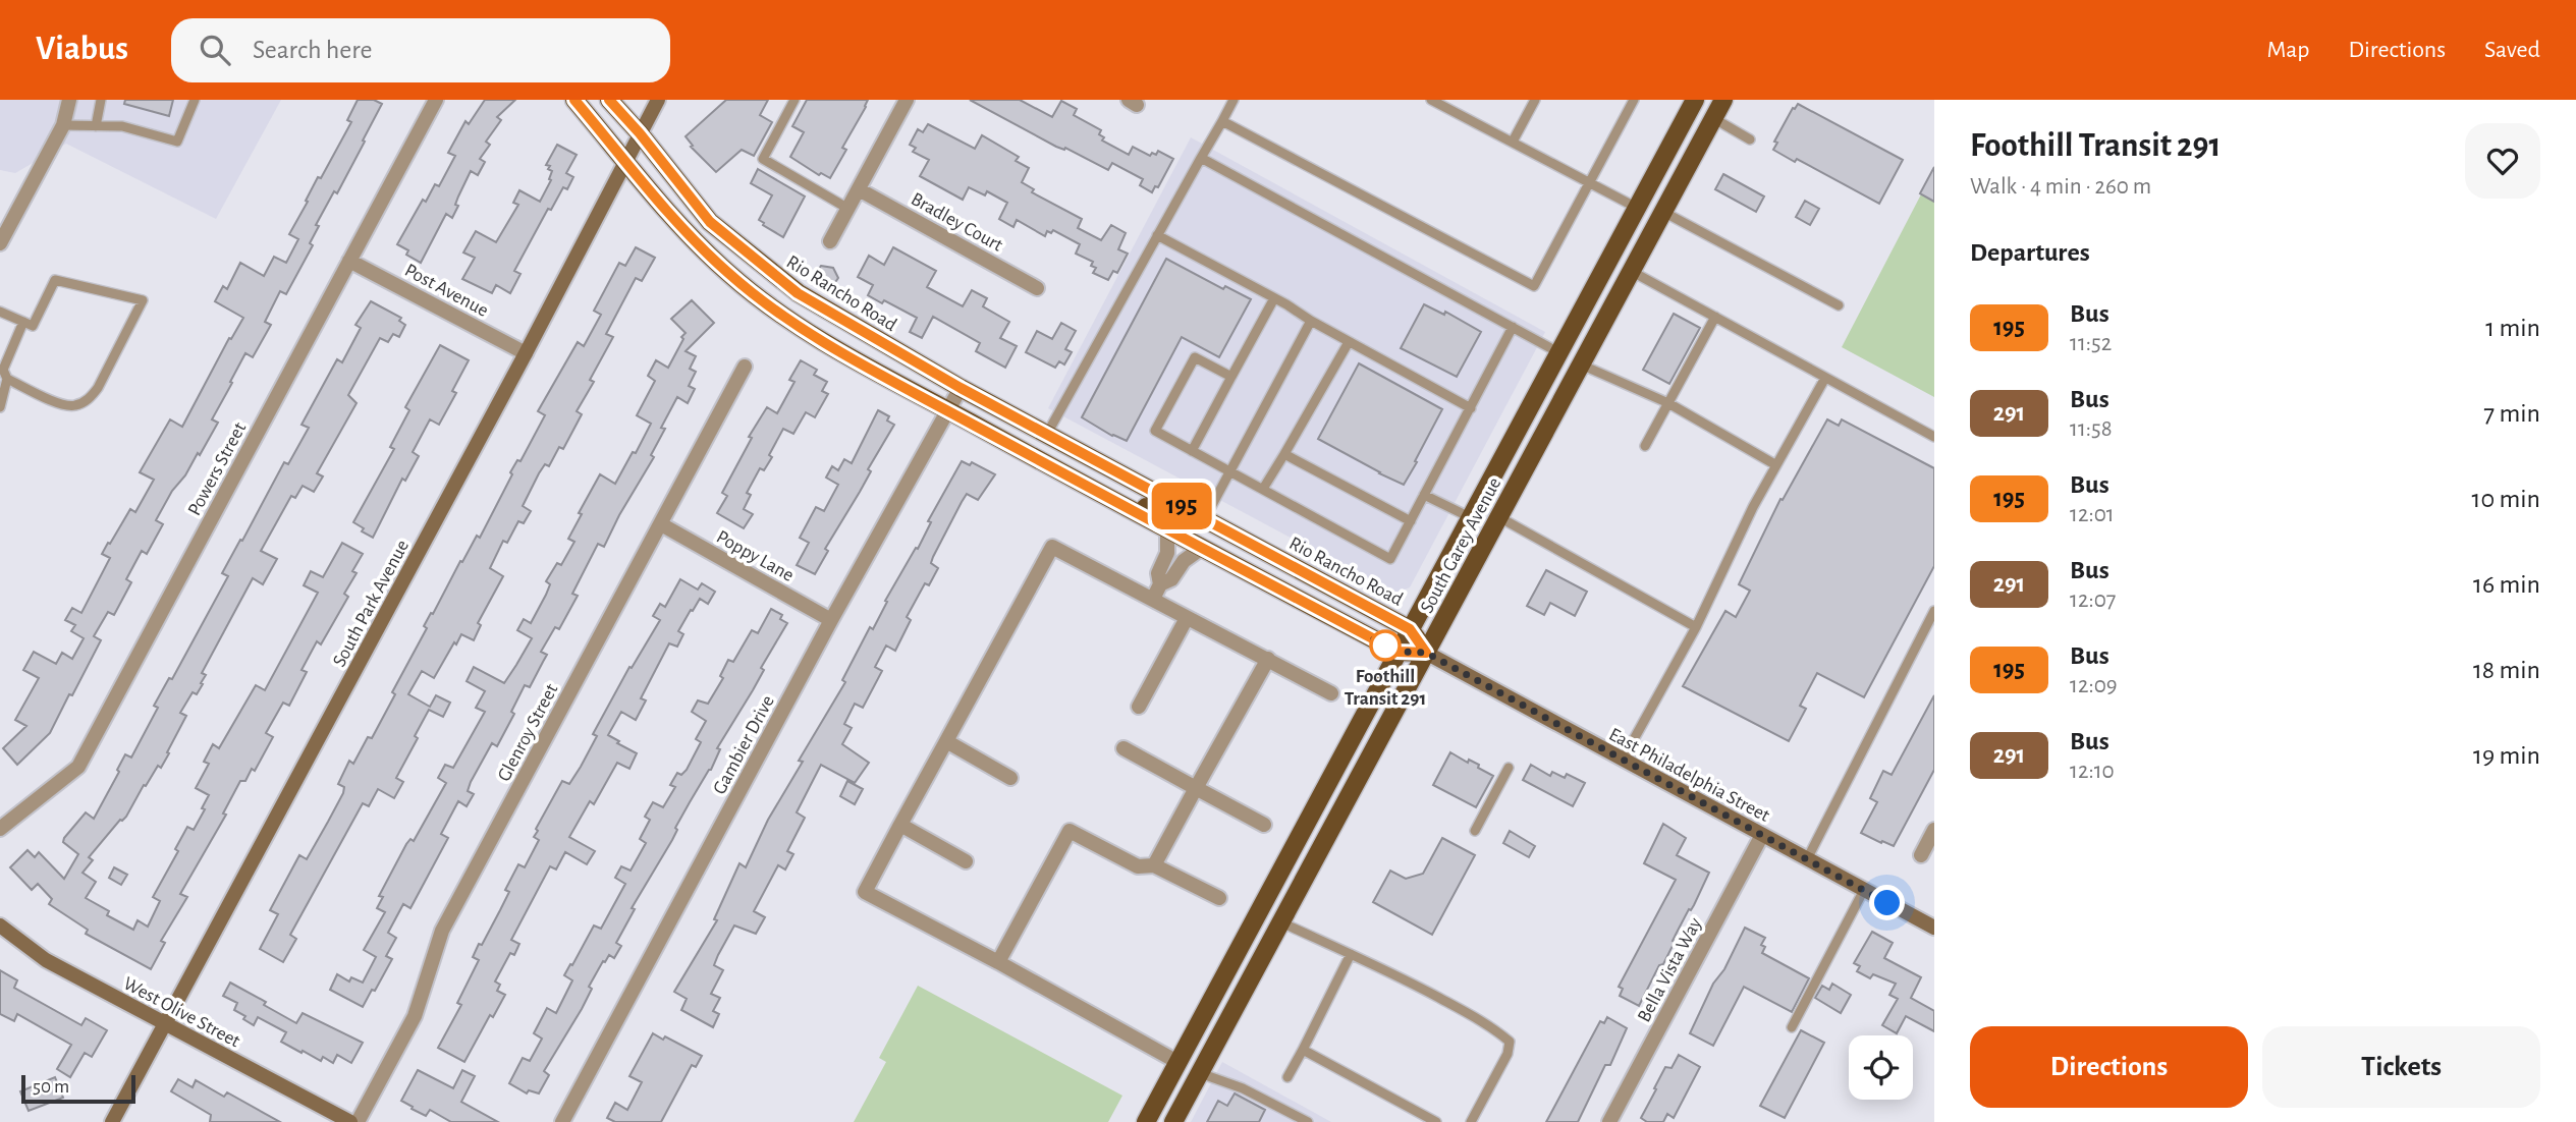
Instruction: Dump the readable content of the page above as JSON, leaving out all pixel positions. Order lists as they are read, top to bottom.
{
  "streets": {
    "main road": ["Rio Rancho Road", "South Garey Avenue"],
    "street": [
      "Bradley Court",
      "Post Avenue",
      "Powers Street",
      "Poppy Lane",
      "South Park Avenue",
      "Glenroy Street",
      "Gambier Drive",
      "East Philadelphia Street",
      "Bella Vista Way",
      "West Olive Street"
    ]
  },
  "crossings": [
    ["Post Avenue", "Powers Street"],
    ["Post Avenue", "South Park Avenue"],
    ["Rio Rancho Road", "South Garey Avenue"],
    ["Rio Rancho Road", "South Park Avenue"],
    ["Rio Rancho Road", "Gambier Drive"],
    ["Rio Rancho Road", "East Philadelphia Street"],
    ["South Garey Avenue", "East Philadelphia Street"],
    ["Poppy Lane", "Glenroy Street"],
    ["Poppy Lane", "Gambier Drive"],
    ["South Park Avenue", "West Olive Street"],
    ["East Philadelphia Street", "Bella Vista Way"]
  ],
  "places": ["Foothill Transit 291"],
  "lines": ["bus line 195"],
  "scale_bar": "50 m",
  "page": {
    "header": "Viabus",
    "search": "Search here",
    "nav": ["Map", "Directions", "Saved"],
    "on_map": "195",
    "heading": [
      ["Foothill Transit 291", "Walk · 4 min · 260 m"],
      "Departures"
    ],
    "list": [
      {
        "mark": "195",
        "name": "Bus",
        "note": "11:52",
        "value": "1 min"
      },
      {
        "mark": "291",
        "name": "Bus",
        "note": "11:58",
        "value": "7 min"
      },
      {
        "mark": "195",
        "name": "Bus",
        "note": "12:01",
        "value": "10 min"
      },
      {
        "mark": "291",
        "name": "Bus",
        "note": "12:07",
        "value": "16 min"
      },
      {
        "mark": "195",
        "name": "Bus",
        "note": "12:09",
        "value": "18 min"
      },
      {
        "mark": "291",
        "name": "Bus",
        "note": "12:10",
        "value": "19 min"
      }
    ],
    "buttons": ["Directions", "Tickets"],
    "scale": "50 m"
  }
}
